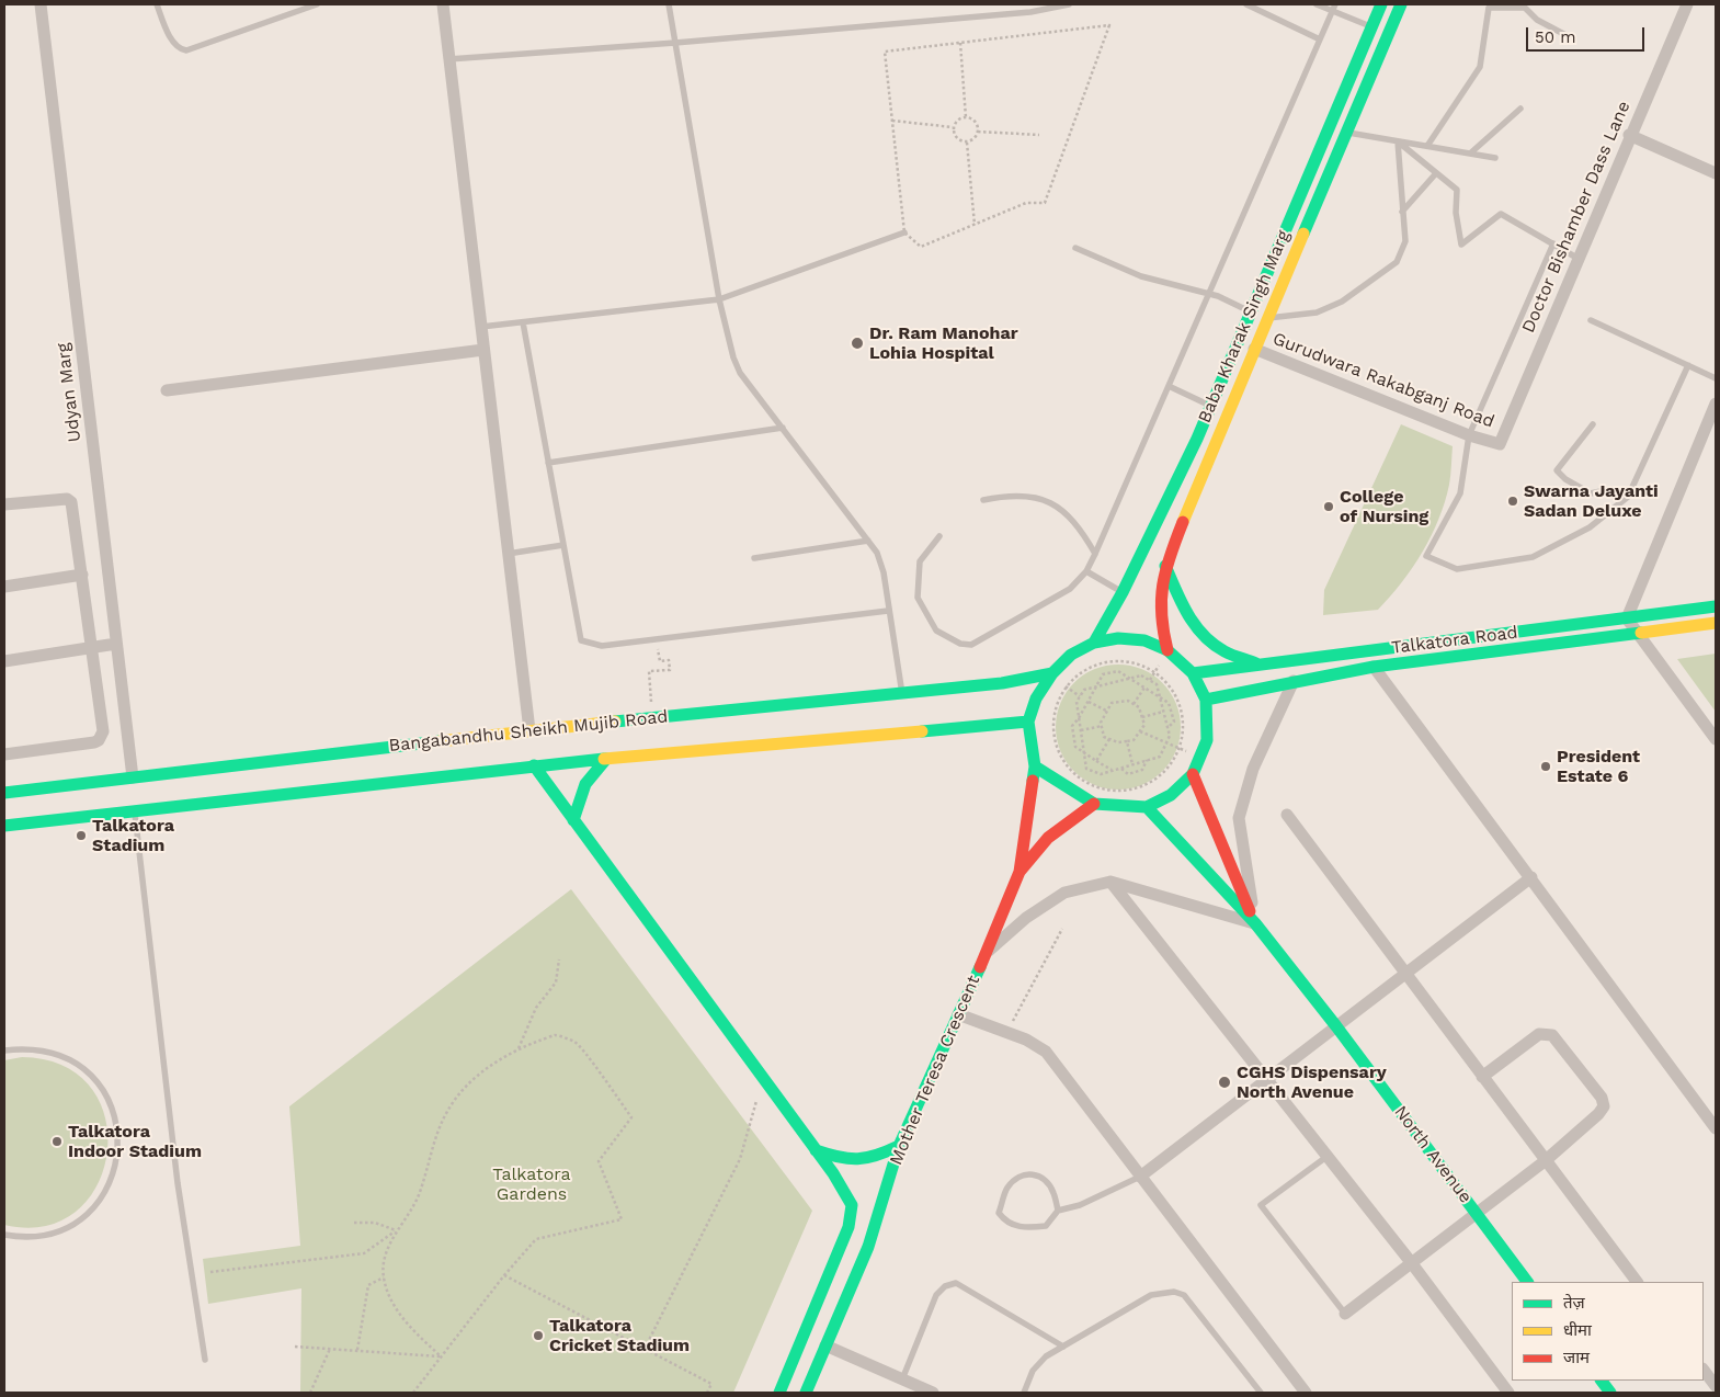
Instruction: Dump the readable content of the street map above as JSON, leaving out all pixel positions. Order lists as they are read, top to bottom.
{
  "streets": {
    "main road": [
      "Baba Kharak Singh Marg",
      "Talkatora Road",
      "Bangabandhu Sheikh Mujib Road",
      "Mother Teresa Crescent",
      "North Avenue"
    ],
    "street": ["Doctor Bishamber Dass Lane", "Gurudwara Rakabganj Road", "Udyan Marg"]
  },
  "crossings": [
    ["Doctor Bishamber Dass Lane", "Gurudwara Rakabganj Road"],
    ["Baba Kharak Singh Marg", "Gurudwara Rakabganj Road"],
    ["Udyan Marg", "Bangabandhu Sheikh Mujib Road"],
    ["Bangabandhu Sheikh Mujib Road", "Mother Teresa Crescent"]
  ],
  "parks": ["Talkatora Gardens"],
  "places": [
    "Dr. Ram Manohar Lohia Hospital",
    "Swarna Jayanti Sadan Deluxe",
    "College of Nursing",
    "President Estate 6",
    "Talkatora Stadium",
    "CGHS Dispensary North Avenue",
    "Talkatora Indoor Stadium",
    "Talkatora Cricket Stadium"
  ],
  "legend": ["तेज़", "धीमा", "जाम"],
  "scale_bar": "50 m"
}
